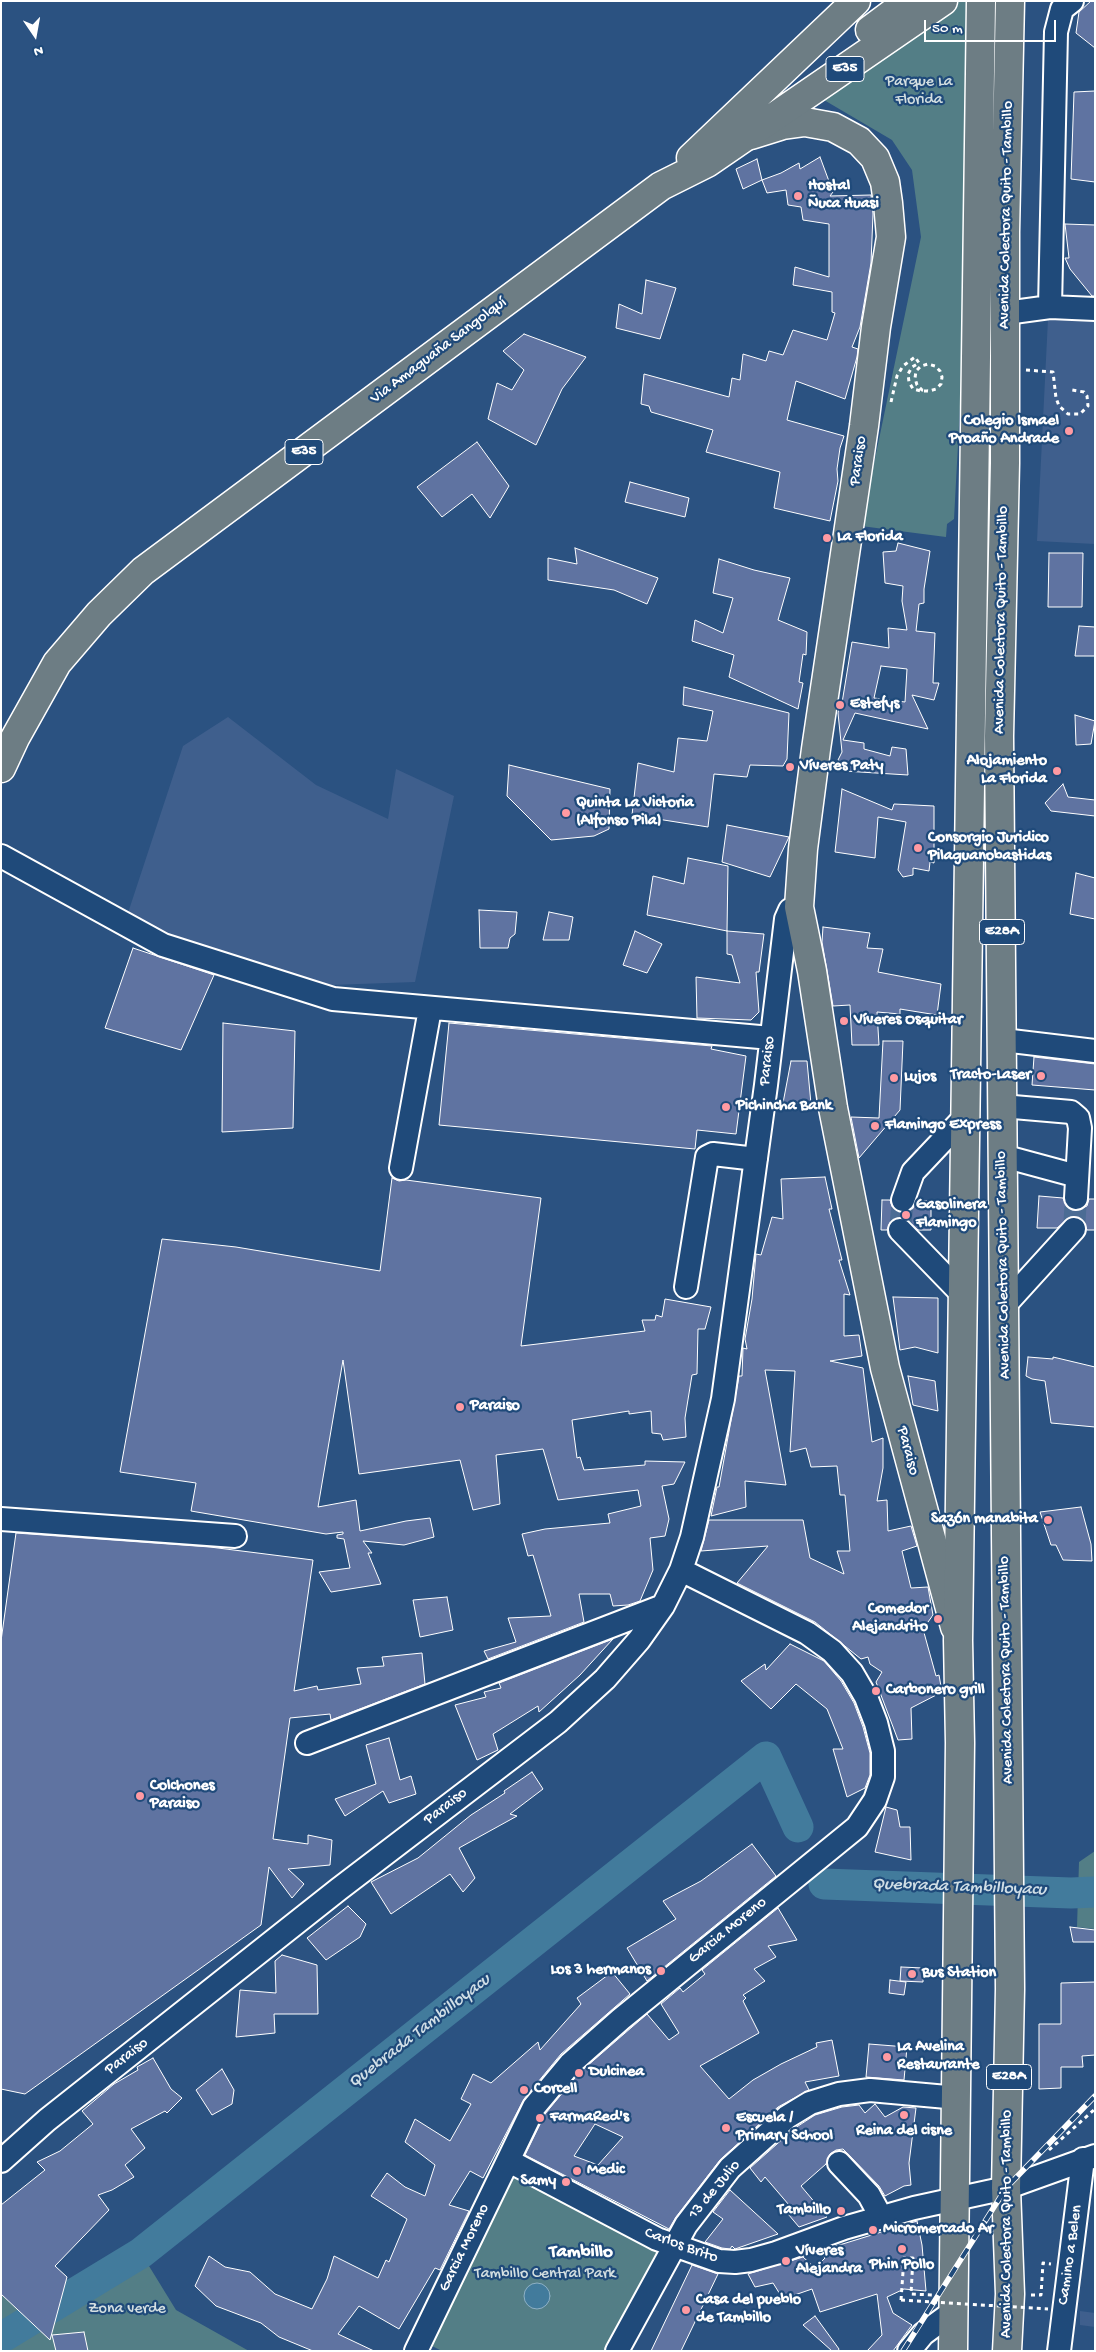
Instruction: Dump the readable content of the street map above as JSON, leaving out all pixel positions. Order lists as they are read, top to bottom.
{
  "streets": {
    "main road": [
      "E35",
      "Avenida Colectora Quito - Tambillo",
      "Via Amaguaña Sangolquí",
      "Paraiso",
      "E28A"
    ],
    "street": [
      "Garcia Moreno",
      "13 de Julio",
      "Carlos Brito",
      "Camino a Belen"
    ]
  },
  "crossings": [
    ["Avenida Colectora Quito - Tambillo", "Paraiso"],
    ["Avenida Colectora Quito - Tambillo", "13 de Julio"],
    ["Avenida Colectora Quito - Tambillo", "Carlos Brito"],
    ["Via Amaguaña Sangolquí", "Paraiso"],
    ["Paraiso", "Garcia Moreno"],
    ["Garcia Moreno", "Carlos Brito"],
    ["13 de Julio", "Carlos Brito"],
    ["Carlos Brito", "Camino a Belen"]
  ],
  "districts": ["Tambillo"],
  "water": ["Quebrada Tambilloyacu"],
  "parks": ["Parque La Florida", "Tambillo Central Park", "Zona verde"],
  "places": [
    "Hostal Ñuca Huasi",
    "Colegio Ismael Proaño Andrade",
    "La Florida",
    "Estefys",
    "Víveres Paty",
    "Alojamiento La Florida",
    "Quinta La Victoria (Alfonso Pila)",
    "Consorgio Juridico Pilaguanobastidas",
    "Víveres Osquitar",
    "Tracto-Laser",
    "Lujos",
    "Pichincha Bank",
    "Flamingo Express",
    "Gasolinera Flamingo",
    "Paraiso",
    "Sazón manabita",
    "Comedor Alejandrito",
    "Carbonero grill",
    "Colchones Paraiso",
    "Los 3 hermanos",
    "Bus Station",
    "La Avelina Restaurante",
    "Dulcinea",
    "Corcell",
    "Reina del cisne",
    "FarmaRed's",
    "Escuela / Primary School",
    "Medic",
    "Samy",
    "Tambillo",
    "Micromercado Ar",
    "Phin Pollo",
    "Víveres Alejandra",
    "Casa del pueblo de Tambillo"
  ],
  "scale_bar": "50 m",
  "north": "bottom"
}
